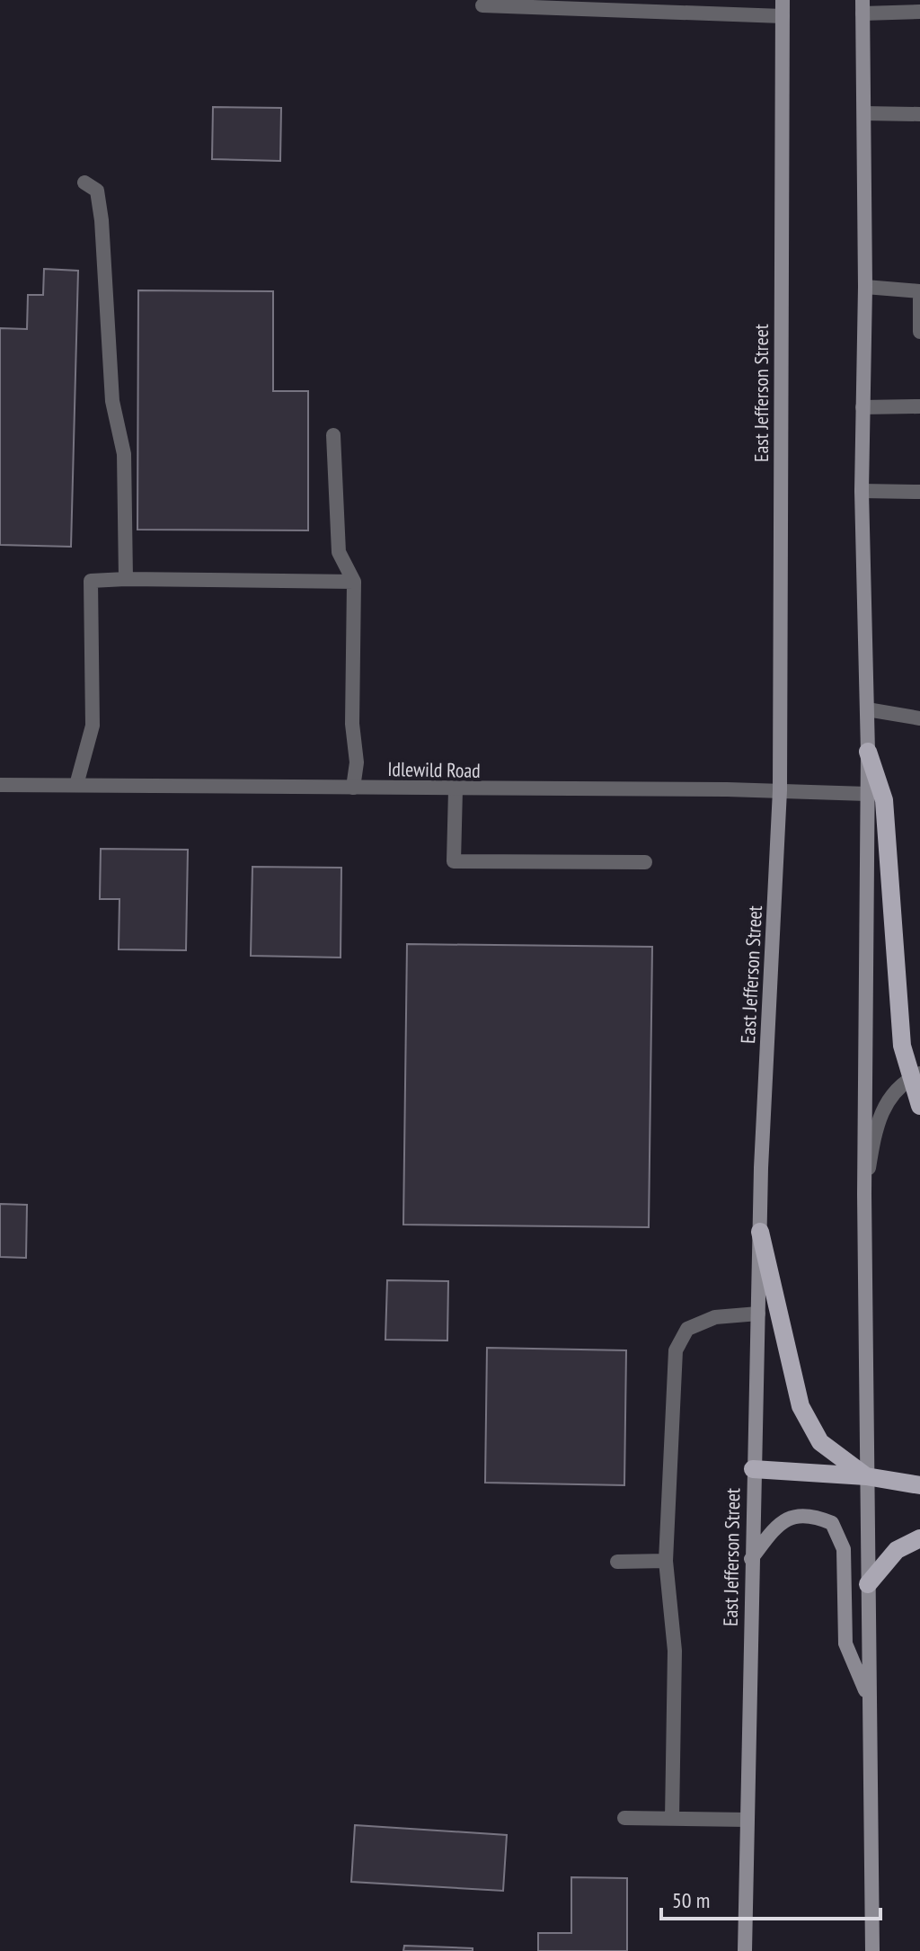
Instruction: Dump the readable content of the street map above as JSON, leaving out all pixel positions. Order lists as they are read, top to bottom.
{
  "streets": {
    "main road": ["East Jefferson Street"],
    "street": ["Idlewild Road"]
  },
  "crossings": [
    ["East Jefferson Street", "Idlewild Road"]
  ],
  "scale_bar": "50 m"
}
